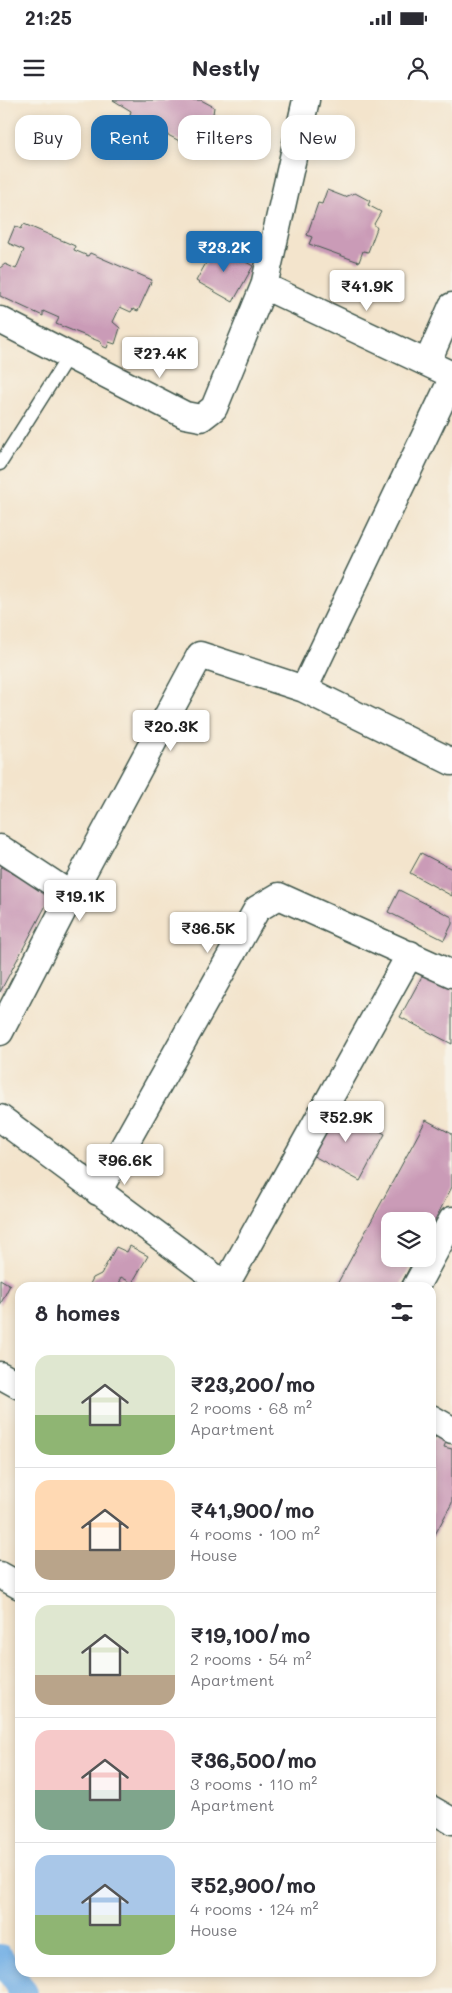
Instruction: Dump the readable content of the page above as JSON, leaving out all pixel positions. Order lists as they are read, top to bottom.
{
  "page": {
    "status": "21:25",
    "header": "Nestly",
    "chip": [
      "Buy",
      "Rent",
      "Filters",
      "New"
    ],
    "price": [
      "₹23.2K",
      "₹41.9K",
      "₹27.4K",
      "₹20.3K",
      "₹19.1K",
      "₹36.5K",
      "₹52.9K",
      "₹96.6K"
    ],
    "heading": "8 homes",
    "list": [
      {
        "name": "₹23,200/mo",
        "note": "2 rooms · 68 m² · Apartment"
      },
      {
        "name": "₹41,900/mo",
        "note": "4 rooms · 100 m² · House"
      },
      {
        "name": "₹19,100/mo",
        "note": "2 rooms · 54 m² · Apartment"
      },
      {
        "name": "₹36,500/mo",
        "note": "3 rooms · 110 m² · Apartment"
      },
      {
        "name": "₹52,900/mo",
        "note": "4 rooms · 124 m² · House"
      }
    ]
  }
}
